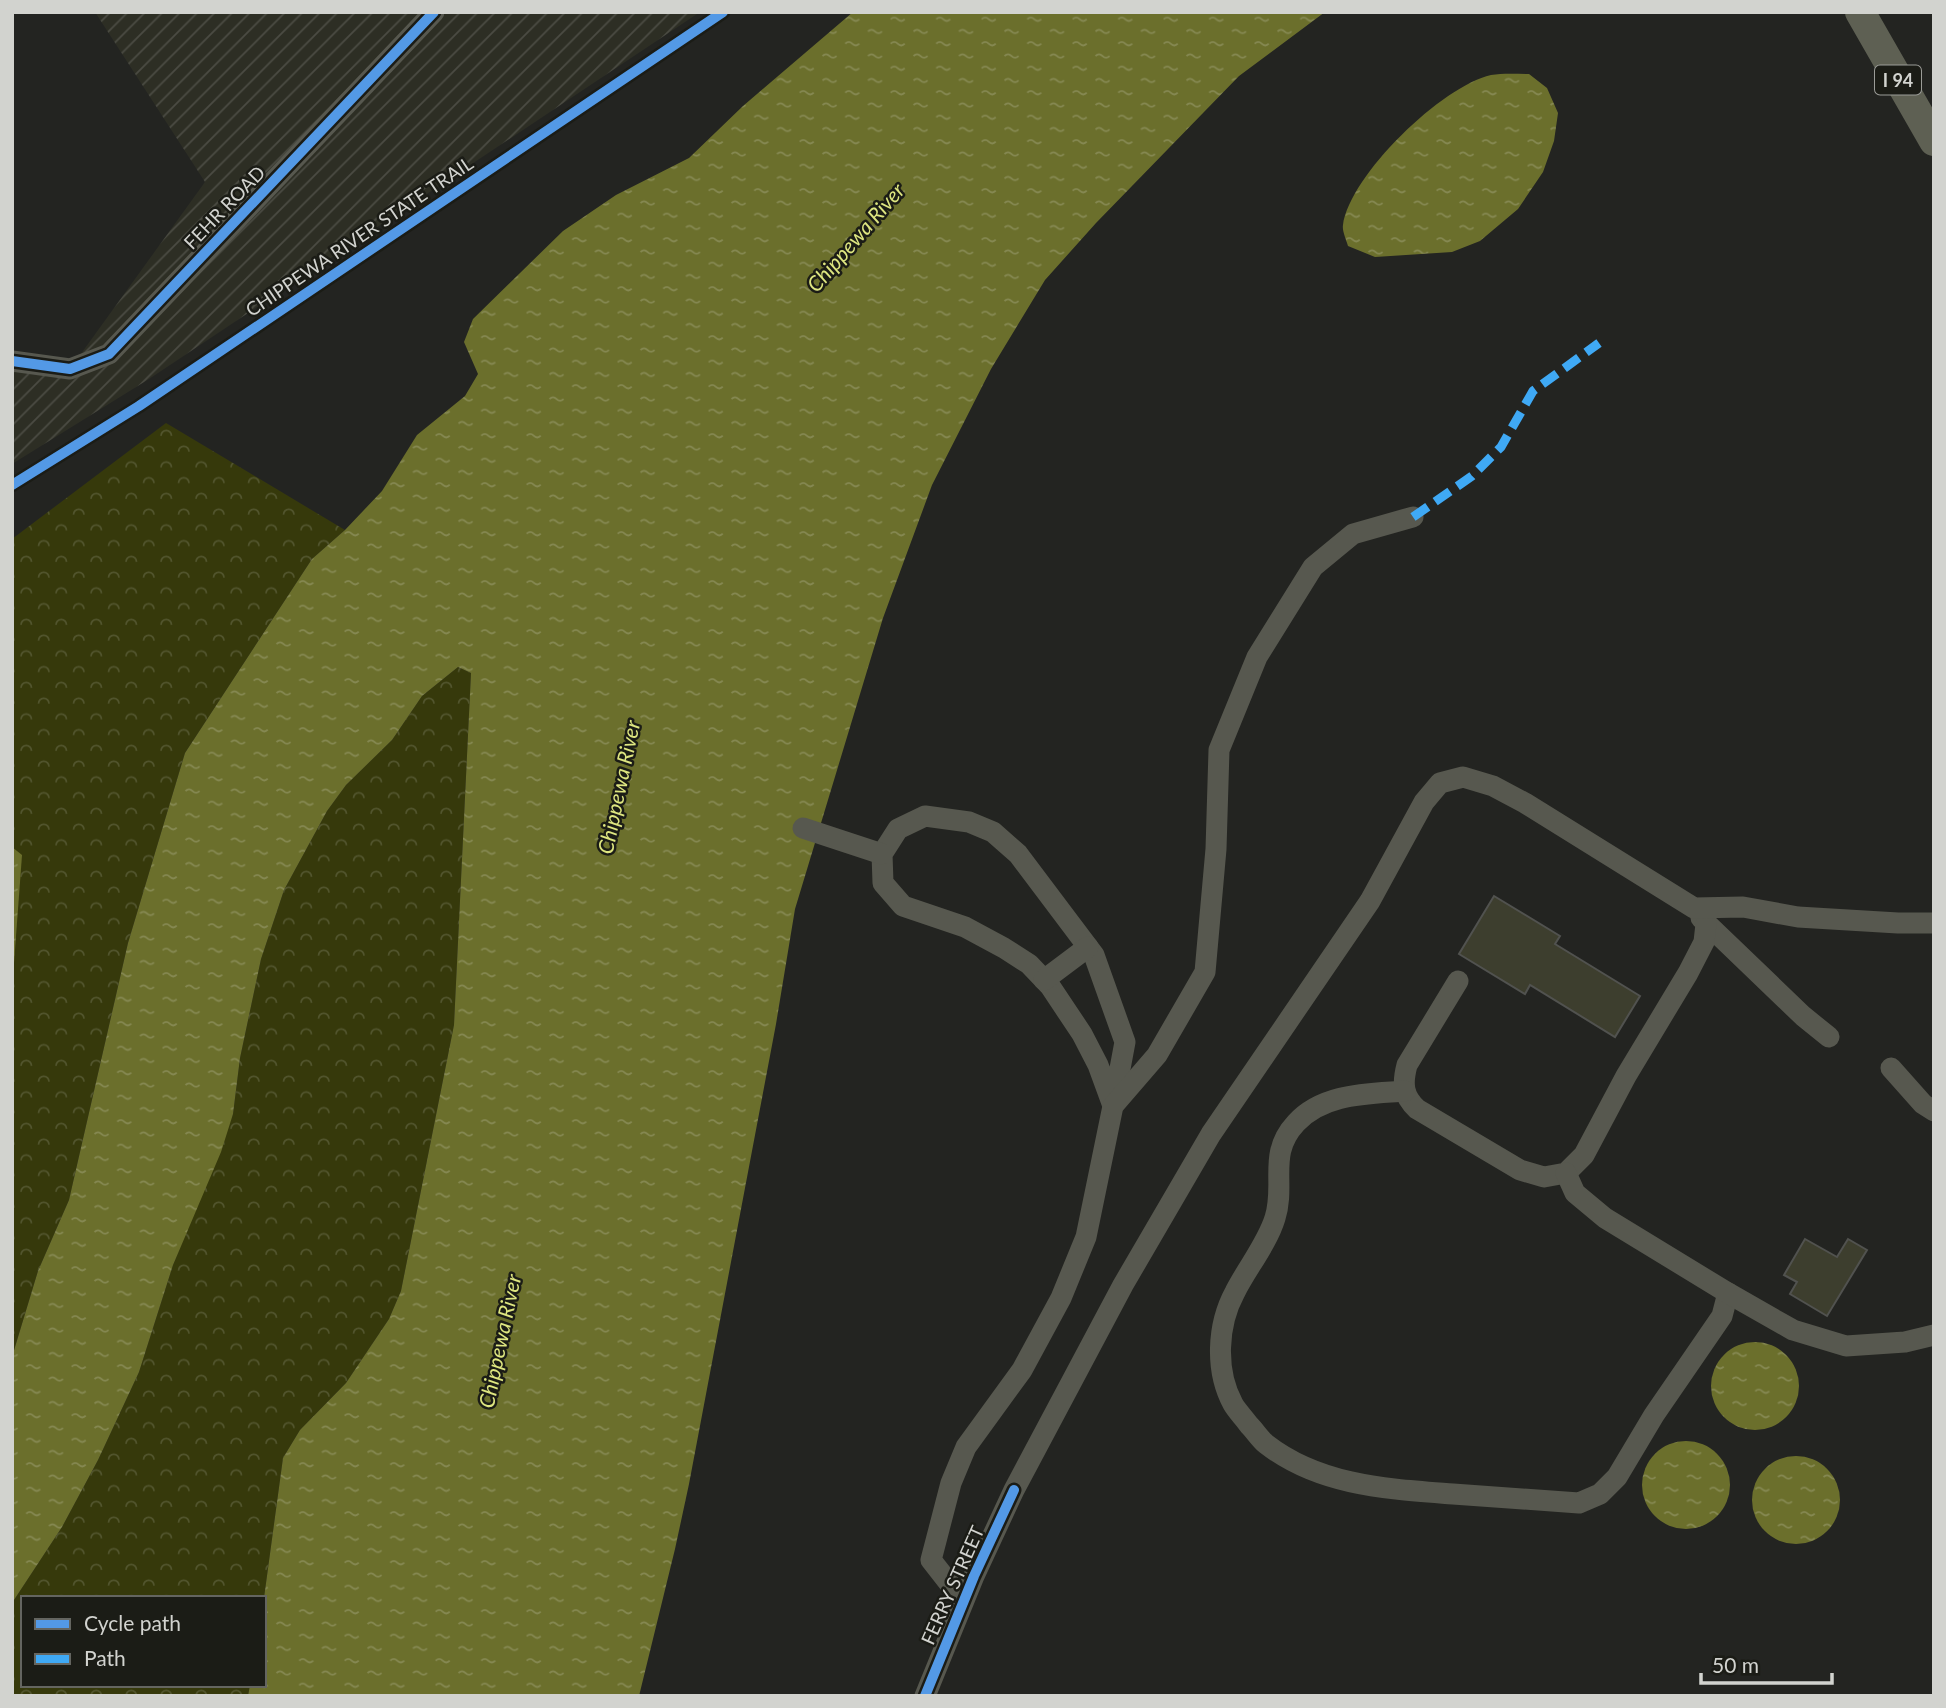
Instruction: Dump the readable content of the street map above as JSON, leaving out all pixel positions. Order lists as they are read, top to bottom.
{
  "streets": {
    "highway": ["I 94"],
    "street": ["FEHR ROAD", "FERRY STREET"],
    "cycle path": ["CHIPPEWA RIVER STATE TRAIL"]
  },
  "water": ["Chippewa River"],
  "legend": ["Cycle path", "Path"],
  "scale_bar": "50 m"
}
